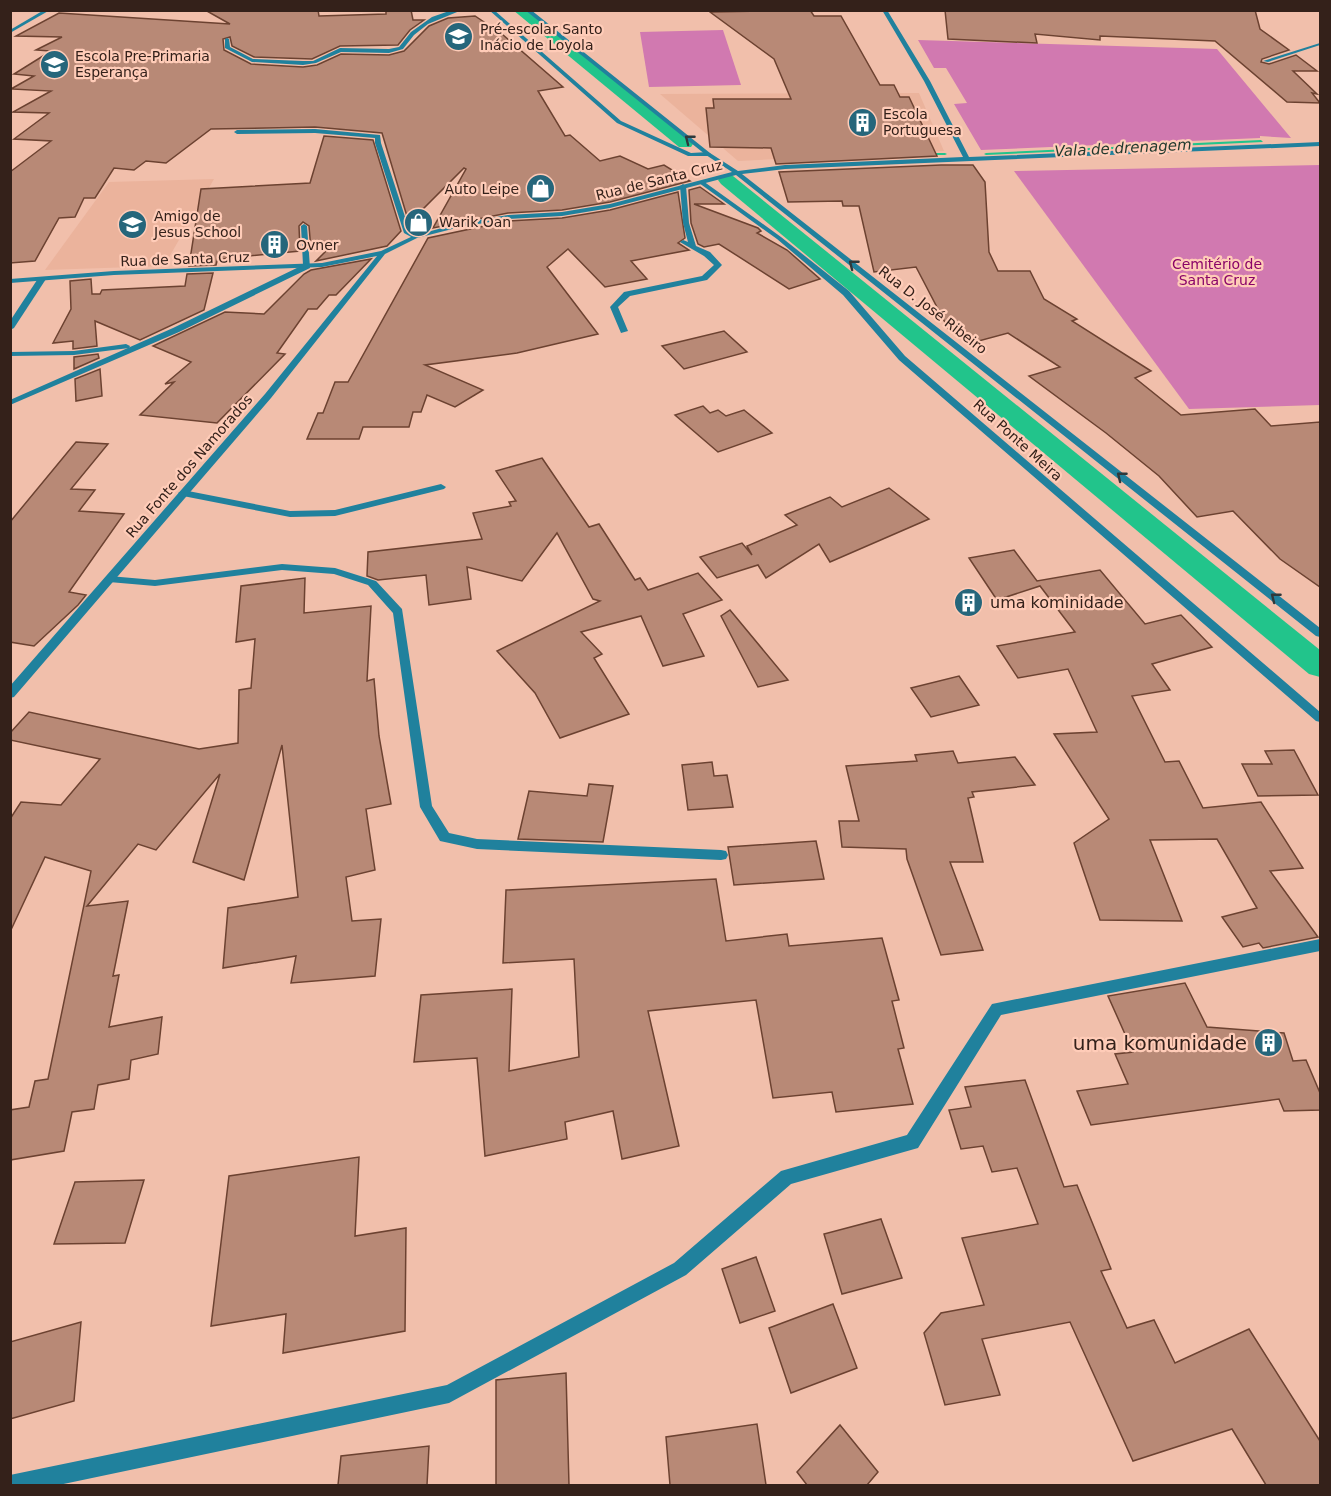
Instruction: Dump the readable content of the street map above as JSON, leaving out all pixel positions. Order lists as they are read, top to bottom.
{
  "streets": {
    "street": [
      "Rua de Santa Cruz",
      "Rua D. José Ribeiro",
      "Rua Ponte Meira",
      "Rua Fonte dos Namorados"
    ]
  },
  "crossings": [
    ["Rua de Santa Cruz", "Rua D. José Ribeiro"],
    ["Rua de Santa Cruz", "Rua Ponte Meira"],
    ["Rua de Santa Cruz", "Rua Fonte dos Namorados"]
  ],
  "one_way": ["Rua D. José Ribeiro"],
  "water": ["Vala de drenagem"],
  "parks": ["Cemitério de Santa Cruz"],
  "places": {
    "school or university": ["Pré-escolar Santo Inácio de Loyola", "Escola Pre-Primaria Esperança", "Amigo de Jesus School"],
    "building": [
      "Escola Portuguesa",
      "Ovner",
      "uma kominidade",
      "uma komunidade"
    ],
    "shop": ["Auto Leipe", "Warik Oan"]
  }
}
